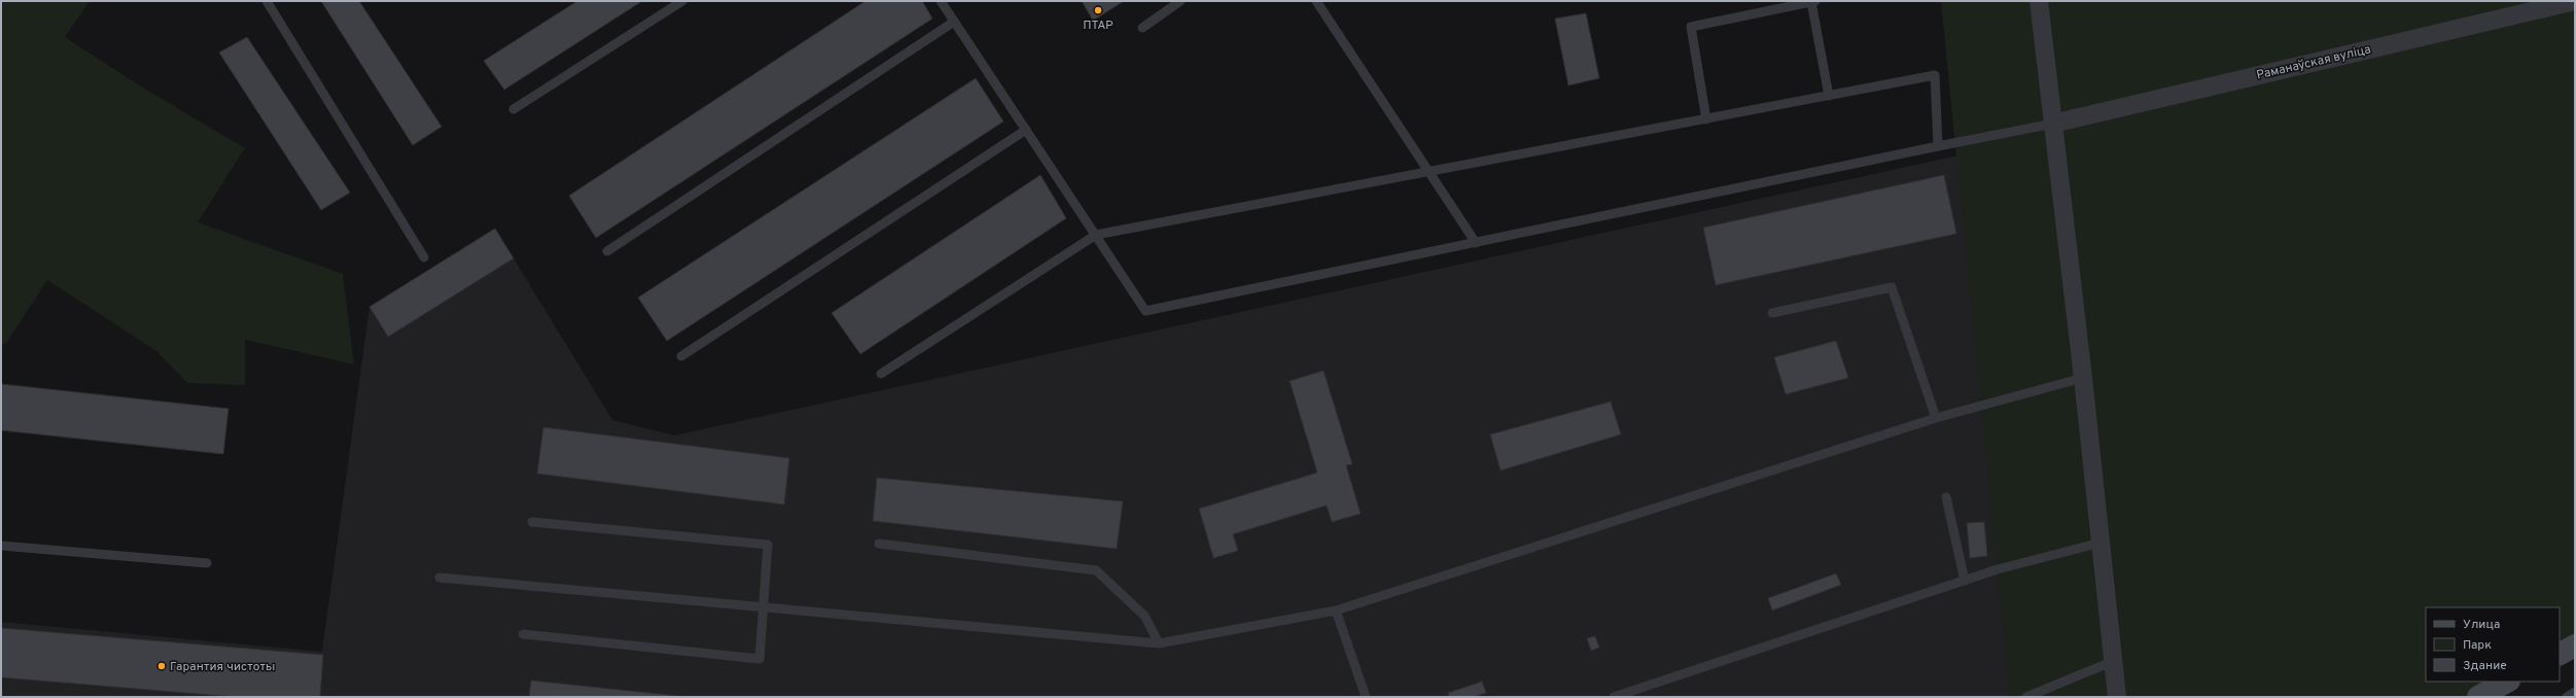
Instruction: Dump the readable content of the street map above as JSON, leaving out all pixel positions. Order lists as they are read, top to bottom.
{
  "streets": {
    "street": ["Раманаўская вуліца"]
  },
  "places": ["ПТАР", "Гарантия чистоты"],
  "legend": ["Улица", "Парк", "Здание"]
}
